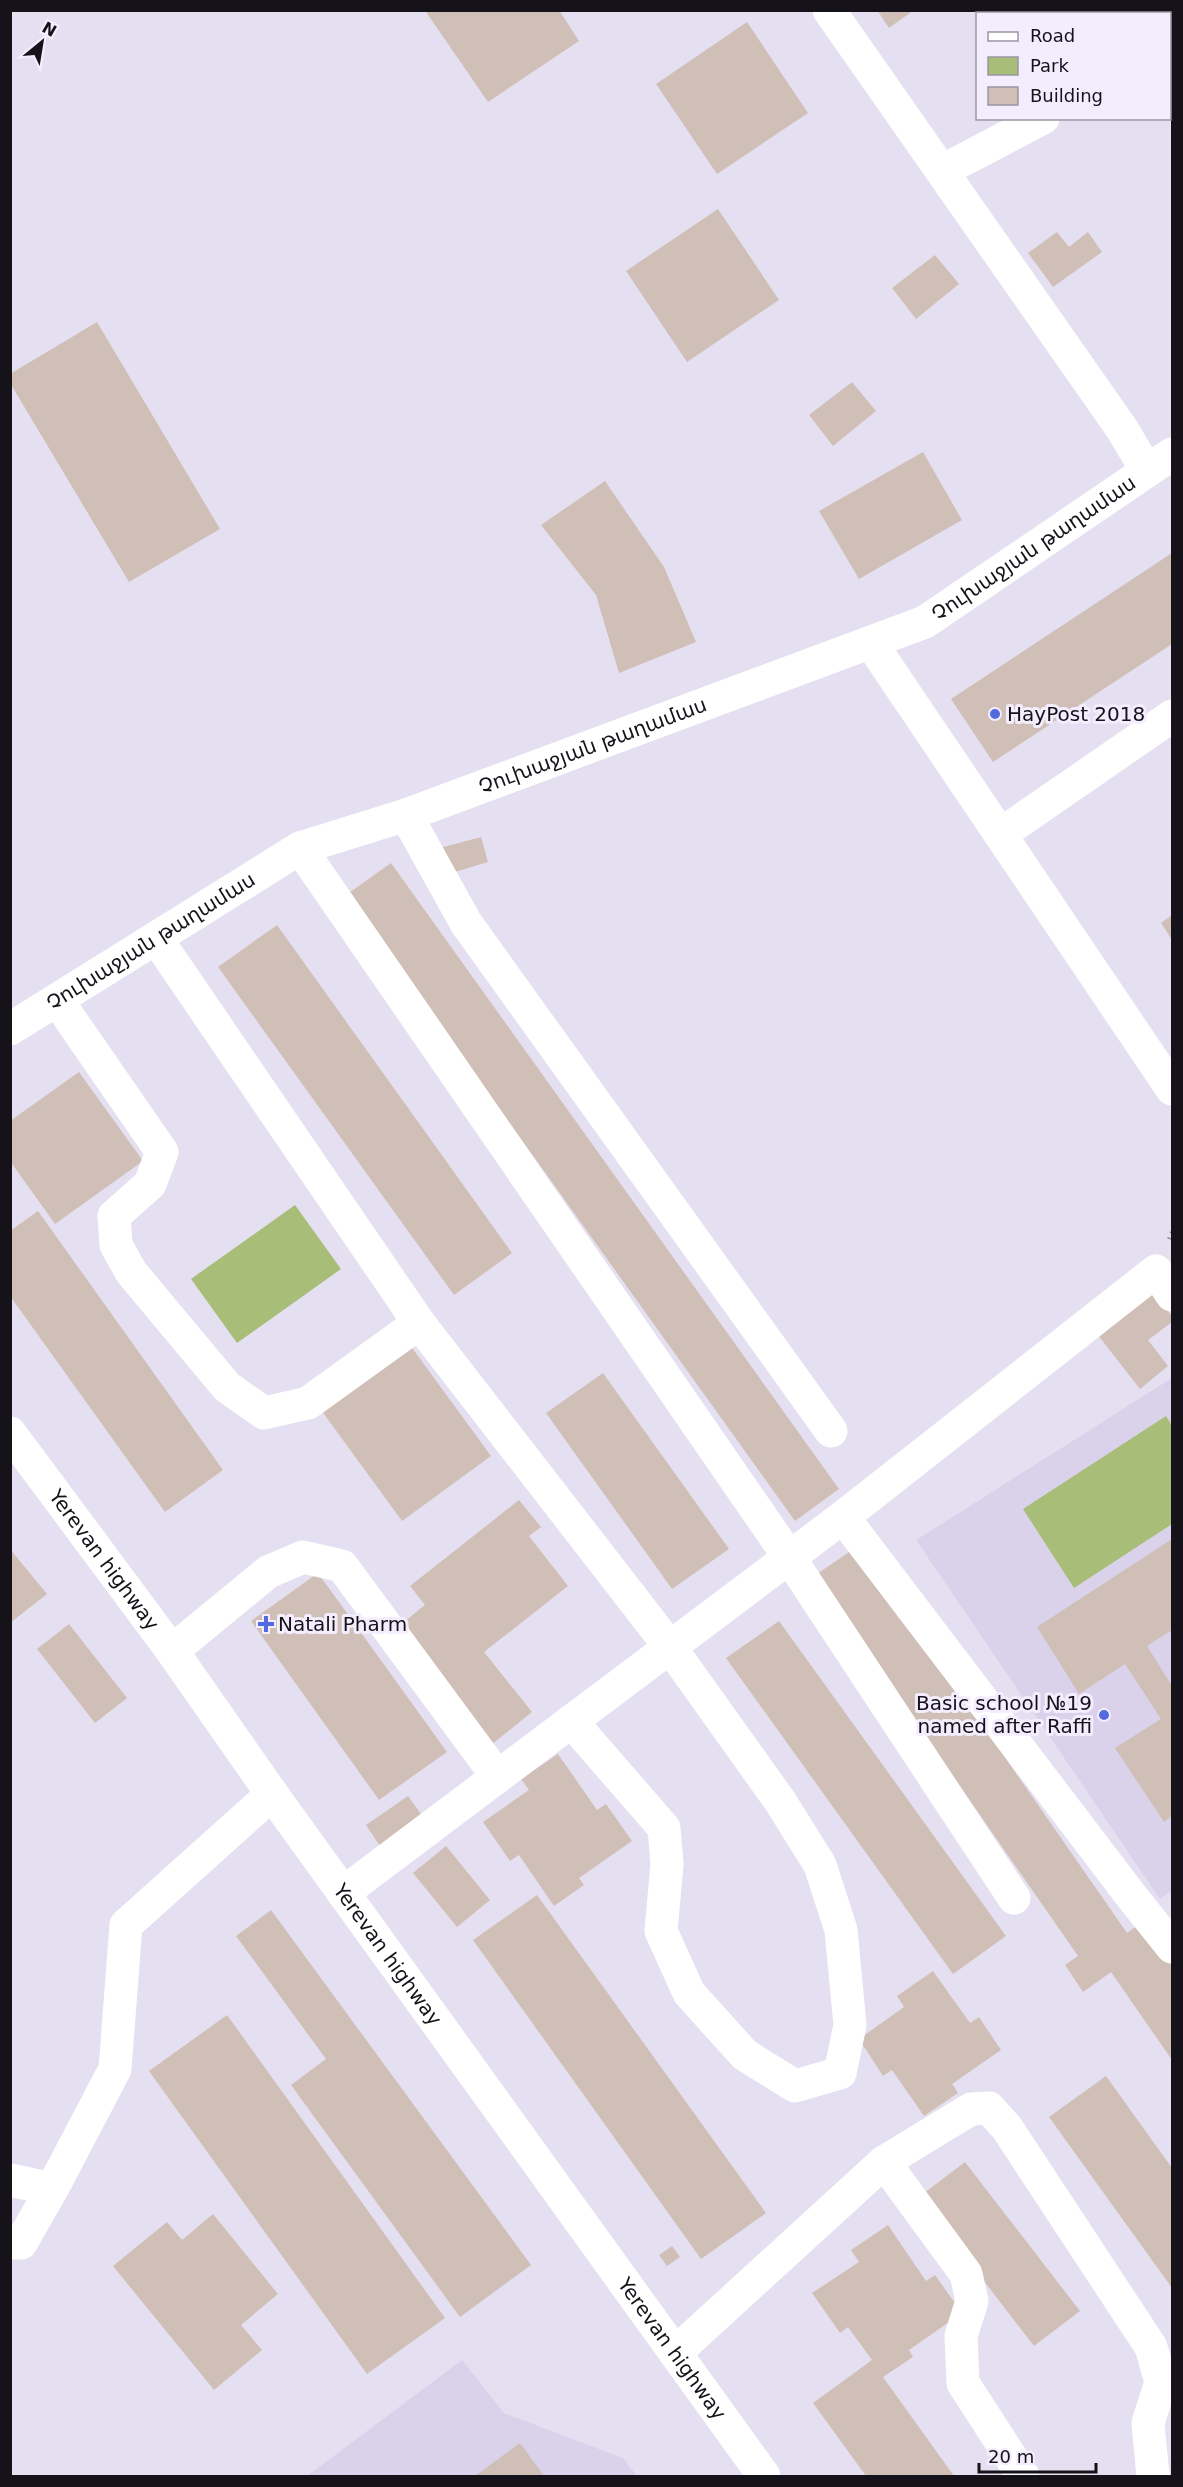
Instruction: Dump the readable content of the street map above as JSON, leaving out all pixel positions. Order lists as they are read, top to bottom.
{
  "streets": {
    "main road": ["Չուխաջյան թաղամաս", "Yerevan highway"]
  },
  "places": {
    "other": ["HayPost 2018", "Basic school №19 named after Raffi"],
    "health": ["Natali Pharm"]
  },
  "legend": ["Road", "Park", "Building"],
  "scale_bar": "20 m",
  "north": "top right"
}
